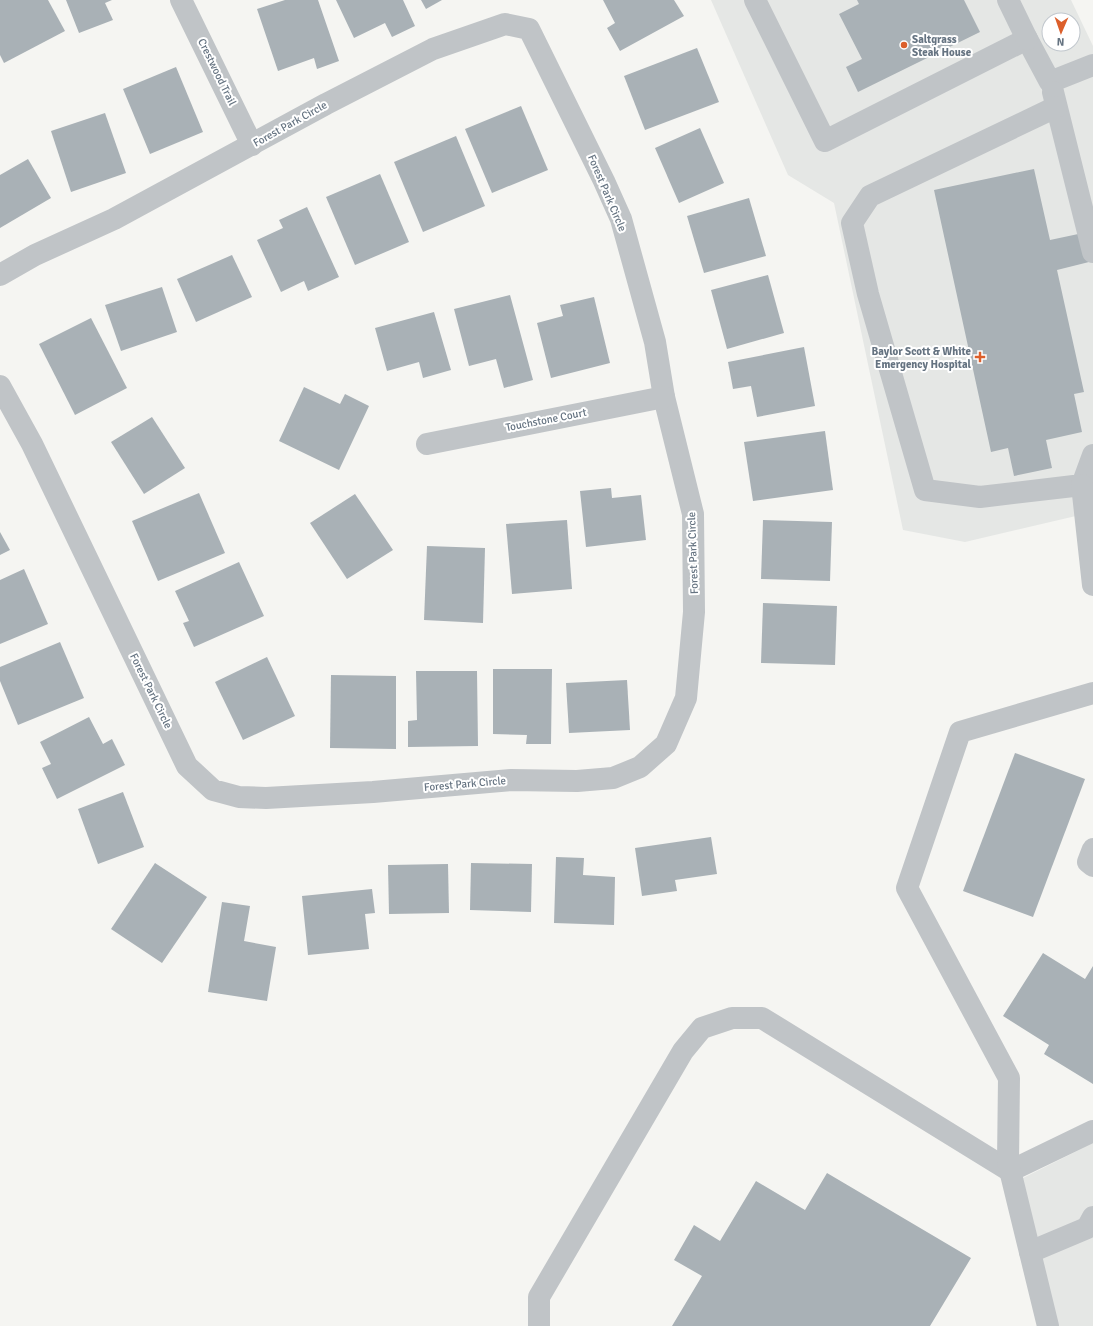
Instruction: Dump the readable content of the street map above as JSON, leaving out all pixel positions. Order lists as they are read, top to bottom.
{
  "streets": {
    "street": ["Crestwood Trail", "Forest Park Circle", "Touchstone Court"]
  },
  "crossings": [
    ["Crestwood Trail", "Forest Park Circle"],
    ["Forest Park Circle", "Touchstone Court"]
  ],
  "places": {
    "other": ["Saltgrass Steak House"],
    "health": ["Baylor Scott & White Emergency Hospital"]
  },
  "north": "bottom"
}
